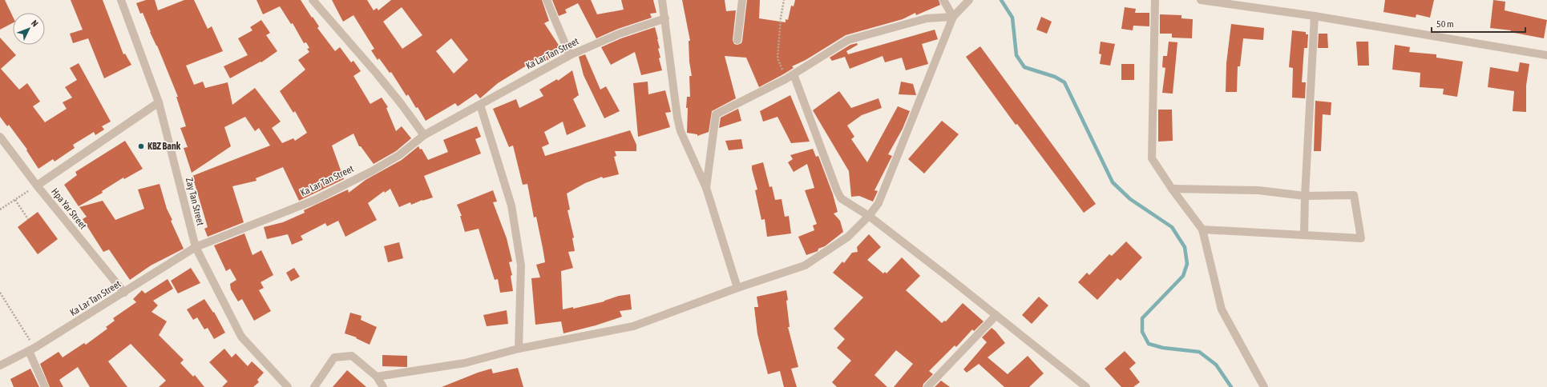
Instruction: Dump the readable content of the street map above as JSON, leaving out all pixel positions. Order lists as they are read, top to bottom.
{
  "streets": {
    "street": ["Ka Lar Tan Street", "Zay Tan Street", "Hpa Yar Street"]
  },
  "crossings": [
    ["Ka Lar Tan Street", "Zay Tan Street"],
    ["Ka Lar Tan Street", "Hpa Yar Street"]
  ],
  "places": ["KBZ Bank"],
  "scale_bar": "50 m",
  "north": "top right"
}
